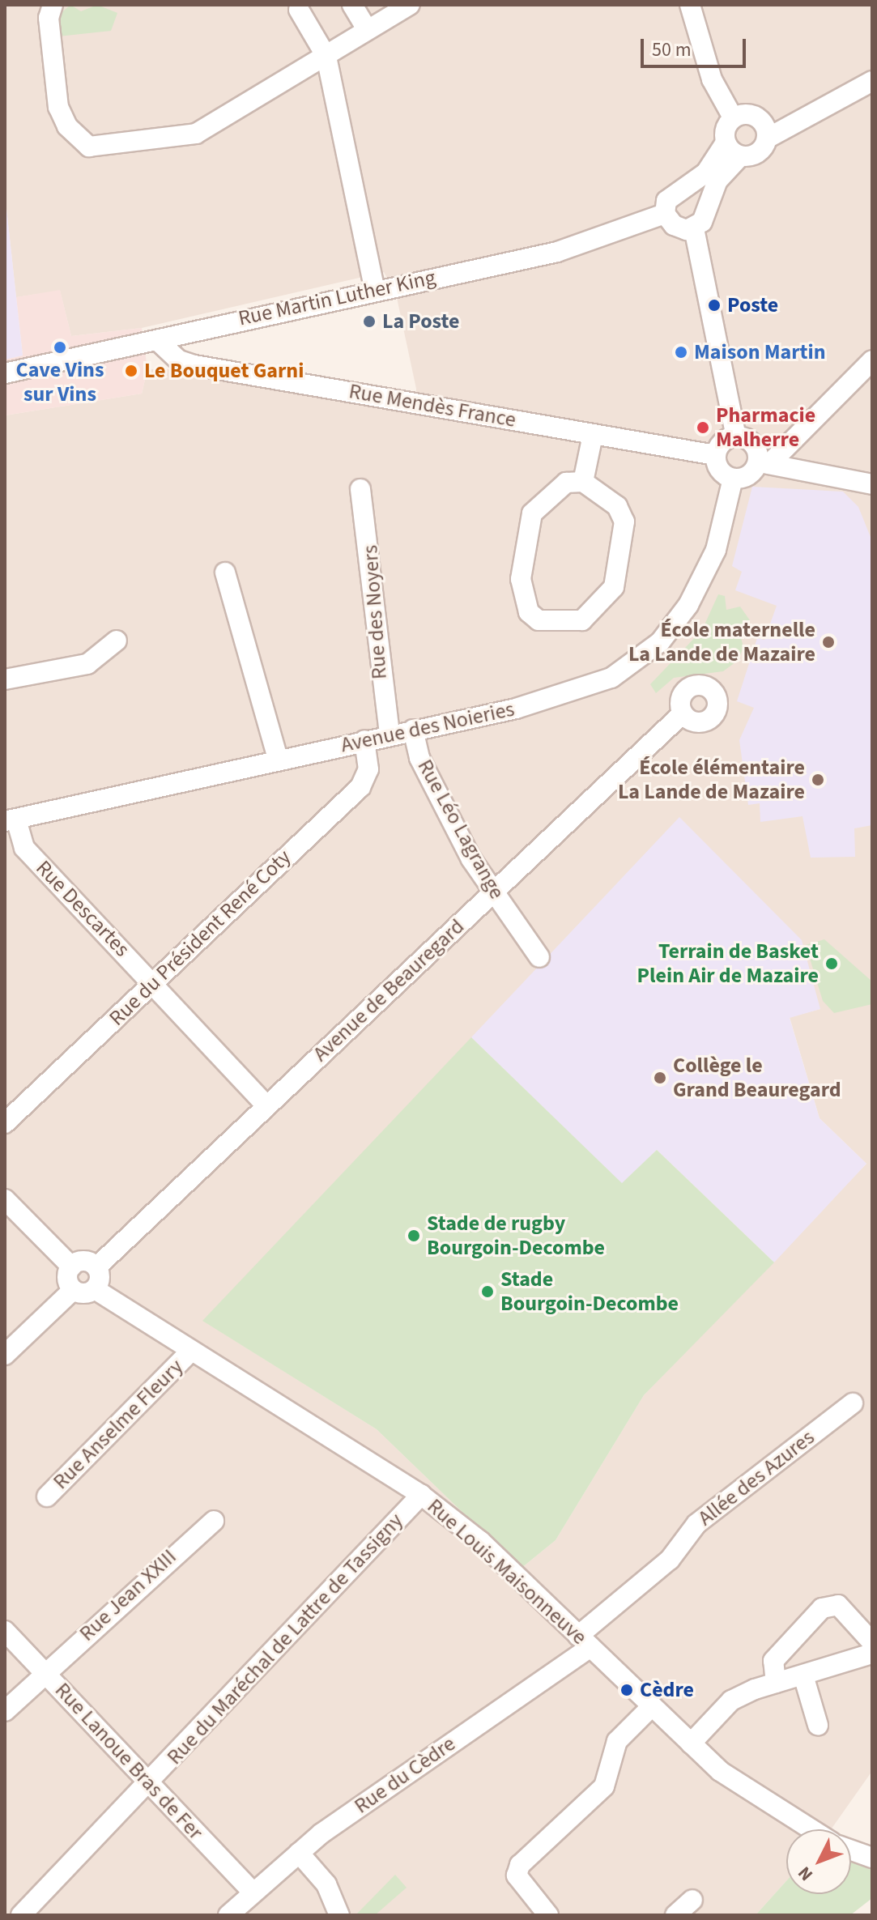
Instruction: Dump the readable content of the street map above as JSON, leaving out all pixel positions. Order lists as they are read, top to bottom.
{
  "streets": {
    "street": [
      "Rue Martin Luther King",
      "Rue Mendès France",
      "Rue des Noyers",
      "Avenue des Noieries",
      "Rue Léo Lagrange",
      "Rue Descartes",
      "Rue du Président René Coty",
      "Avenue de Beauregard",
      "Rue Anselme Fleury",
      "Allée des Azures",
      "Rue Louis Maisonneuve",
      "Rue Jean XXIII",
      "Rue du Maréchal de Lattre de Tassigny",
      "Rue Lanoue Bras de Fer",
      "Rue du Cèdre"
    ]
  },
  "crossings": [
    ["Rue Martin Luther King", "Rue Mendès France"],
    ["Rue Mendès France", "Avenue des Noieries"],
    ["Rue des Noyers", "Avenue des Noieries"],
    ["Avenue des Noieries", "Rue Léo Lagrange"],
    ["Avenue des Noieries", "Rue Descartes"],
    ["Avenue des Noieries", "Rue du Président René Coty"],
    ["Rue Léo Lagrange", "Avenue de Beauregard"],
    ["Rue Descartes", "Rue du Président René Coty"],
    ["Rue Descartes", "Avenue de Beauregard"],
    ["Avenue de Beauregard", "Rue Louis Maisonneuve"],
    ["Rue Anselme Fleury", "Rue Louis Maisonneuve"],
    ["Allée des Azures", "Rue Louis Maisonneuve"],
    ["Allée des Azures", "Rue du Cèdre"],
    ["Rue Louis Maisonneuve", "Rue du Maréchal de Lattre de Tassigny"],
    ["Rue Louis Maisonneuve", "Rue du Cèdre"],
    ["Rue Jean XXIII", "Rue Lanoue Bras de Fer"],
    ["Rue du Maréchal de Lattre de Tassigny", "Rue Lanoue Bras de Fer"],
    ["Rue Lanoue Bras de Fer", "Rue du Cèdre"]
  ],
  "places": [
    "Poste",
    "La Poste",
    "Cave Vins sur Vins",
    "Maison Martin",
    "Le Bouquet Garni",
    "Pharmacie Malherre",
    "École maternelle La Lande de Mazaire",
    "École élémentaire La Lande de Mazaire",
    "Terrain de Basket Plein Air de Mazaire",
    "Collège le Grand Beauregard",
    "Stade de rugby Bourgoin-Decombe",
    "Stade Bourgoin-Decombe",
    "Cèdre"
  ],
  "scale_bar": "50 m",
  "north": "bottom left"
}
